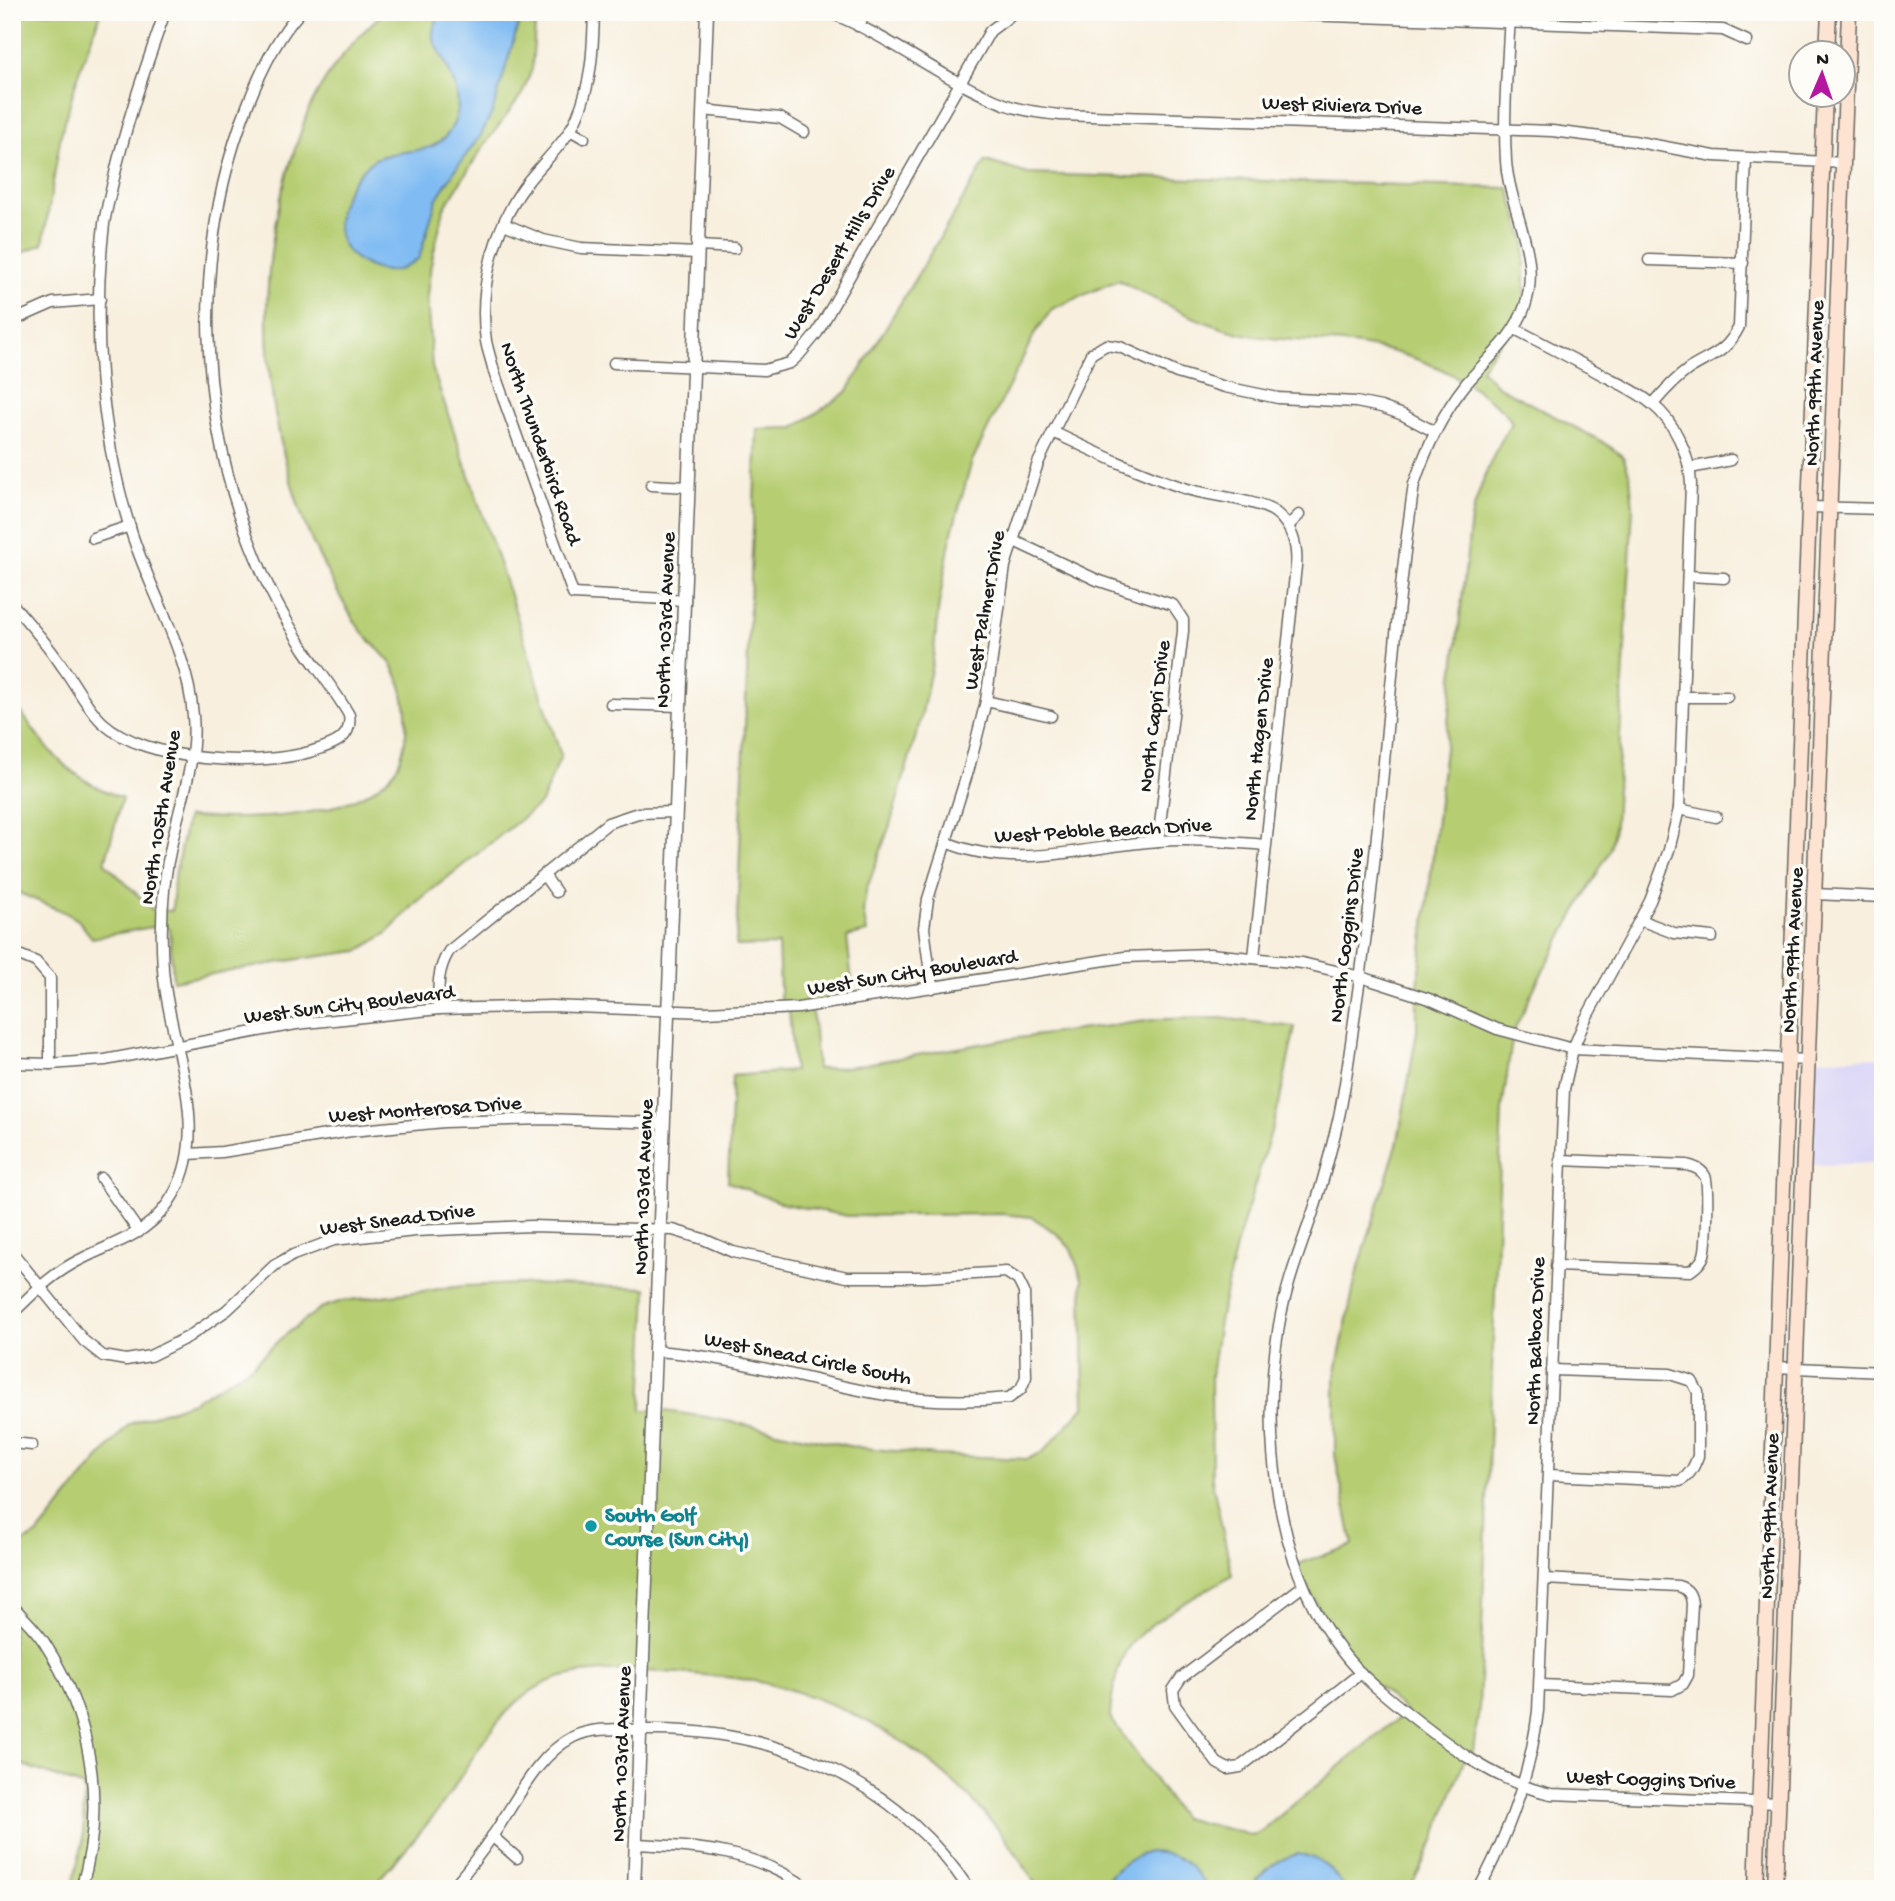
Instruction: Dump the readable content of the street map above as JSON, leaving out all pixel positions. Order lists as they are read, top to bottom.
{
  "streets": {
    "main road": ["North 99th Avenue"],
    "street": [
      "West Riviera Drive",
      "West Desert Hills Drive",
      "North Thunderbird Road",
      "West Palmer Drive",
      "North 103rd Avenue",
      "North Capri Drive",
      "North Hagen Drive",
      "North 105th Avenue",
      "West Pebble Beach Drive",
      "North Coggins Drive",
      "West Sun City Boulevard",
      "West Monterosa Drive",
      "West Snead Drive",
      "North Balboa Drive",
      "West Snead Circle South",
      "West Coggins Drive"
    ]
  },
  "crossings": [
    ["West Riviera Drive", "West Desert Hills Drive"],
    ["West Riviera Drive", "North 99th Avenue"],
    ["West Riviera Drive", "North Coggins Drive"],
    ["West Desert Hills Drive", "North 103rd Avenue"],
    ["North 99th Avenue", "West Sun City Boulevard"],
    ["North 99th Avenue", "West Coggins Drive"],
    ["North Thunderbird Road", "North 103rd Avenue"],
    ["West Palmer Drive", "North Capri Drive"],
    ["West Palmer Drive", "West Pebble Beach Drive"],
    ["West Palmer Drive", "North Coggins Drive"],
    ["West Palmer Drive", "West Sun City Boulevard"],
    ["North 103rd Avenue", "West Sun City Boulevard"],
    ["North 103rd Avenue", "West Monterosa Drive"],
    ["North 103rd Avenue", "West Snead Drive"],
    ["North 103rd Avenue", "West Snead Circle South"],
    ["North Capri Drive", "West Pebble Beach Drive"],
    ["North Hagen Drive", "West Pebble Beach Drive"],
    ["North Hagen Drive", "West Sun City Boulevard"],
    ["North 105th Avenue", "West Sun City Boulevard"],
    ["North 105th Avenue", "West Monterosa Drive"],
    ["North 105th Avenue", "West Snead Drive"],
    ["North Coggins Drive", "West Sun City Boulevard"],
    ["North Coggins Drive", "North Balboa Drive"],
    ["North Coggins Drive", "West Coggins Drive"],
    ["West Sun City Boulevard", "North Balboa Drive"],
    ["West Snead Drive", "West Snead Circle South"],
    ["North Balboa Drive", "West Coggins Drive"]
  ],
  "places": ["South Golf Course (Sun City)"],
  "north": "top"
}
